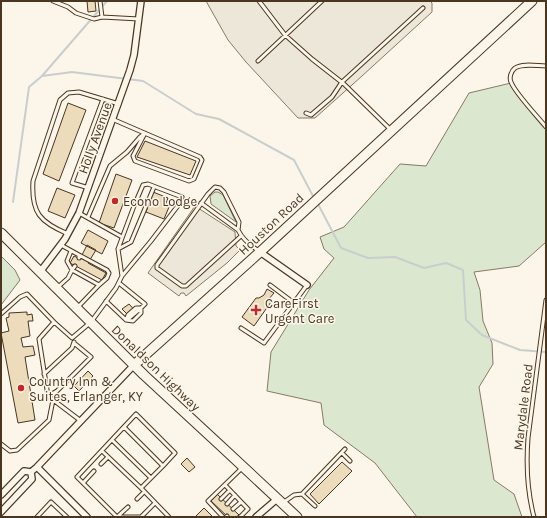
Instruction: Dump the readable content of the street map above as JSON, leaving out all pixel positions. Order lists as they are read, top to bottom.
{
  "streets": {
    "main road": ["Houston Road", "Donaldson Highway"],
    "street": ["Holly Avenue"],
    "lane": ["Marydale Road"]
  },
  "crossings": [
    ["Holly Avenue", "Donaldson Highway"],
    ["Houston Road", "Donaldson Highway"]
  ],
  "places": {
    "other": ["Econo Lodge", "Country Inn & Suites, Erlanger, KY"],
    "health": ["CareFirst Urgent Care"]
  }
}
